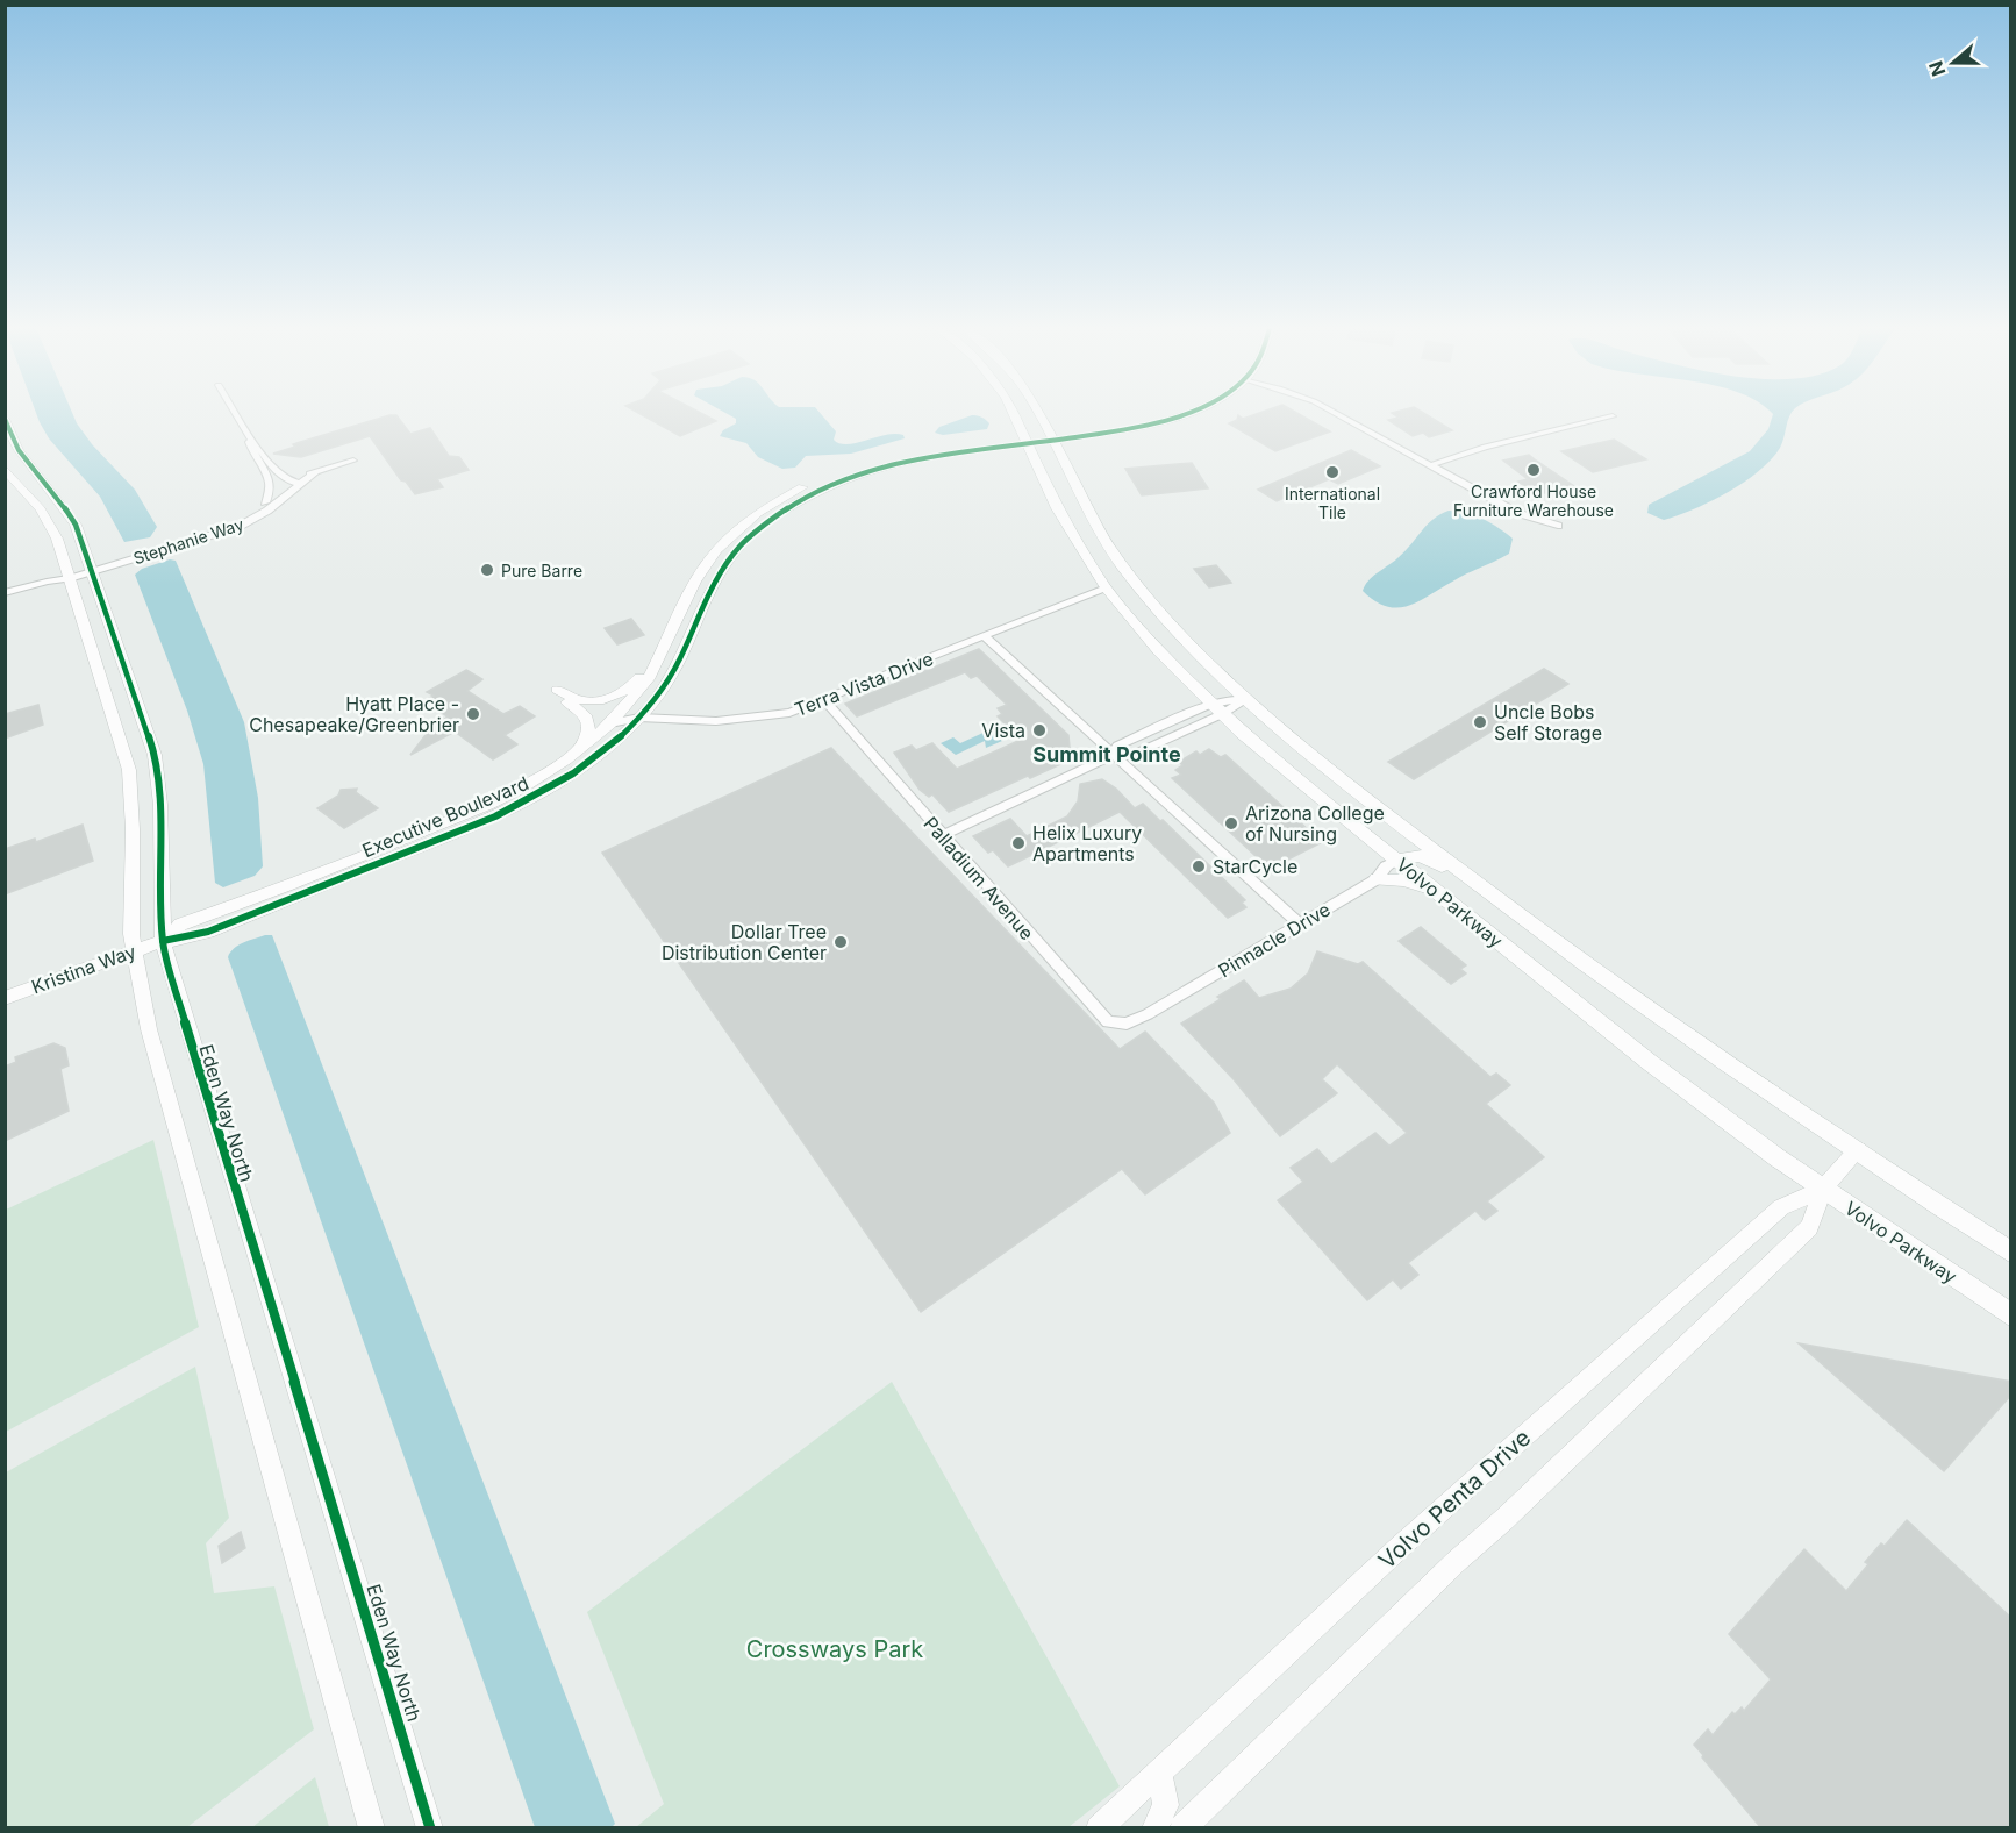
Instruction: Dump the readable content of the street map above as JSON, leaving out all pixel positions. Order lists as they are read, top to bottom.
{
  "streets": {
    "main road": ["Volvo Parkway"],
    "street": [
      "Stephanie Way",
      "Terra Vista Drive",
      "Executive Boulevard",
      "Palladium Avenue",
      "Pinnacle Drive",
      "Kristina Way",
      "Eden Way North",
      "Volvo Penta Drive"
    ]
  },
  "crossings": [
    ["Stephanie Way", "Eden Way North"],
    ["Terra Vista Drive", "Executive Boulevard"],
    ["Terra Vista Drive", "Palladium Avenue"],
    ["Terra Vista Drive", "Volvo Parkway"],
    ["Executive Boulevard", "Volvo Parkway"],
    ["Executive Boulevard", "Kristina Way"],
    ["Executive Boulevard", "Eden Way North"],
    ["Palladium Avenue", "Pinnacle Drive"],
    ["Volvo Parkway", "Pinnacle Drive"],
    ["Volvo Parkway", "Volvo Penta Drive"],
    ["Kristina Way", "Eden Way North"]
  ],
  "districts": ["Summit Pointe"],
  "parks": ["Crossways Park"],
  "places": [
    "Crawford House Furniture Warehouse",
    "International Tile",
    "Pure Barre",
    "Hyatt Place - Chesapeake/Greenbrier",
    "Uncle Bobs Self Storage",
    "Vista",
    "Arizona College of Nursing",
    "Helix Luxury Apartments",
    "StarCycle",
    "Dollar Tree Distribution Center"
  ],
  "north": "left"
}
